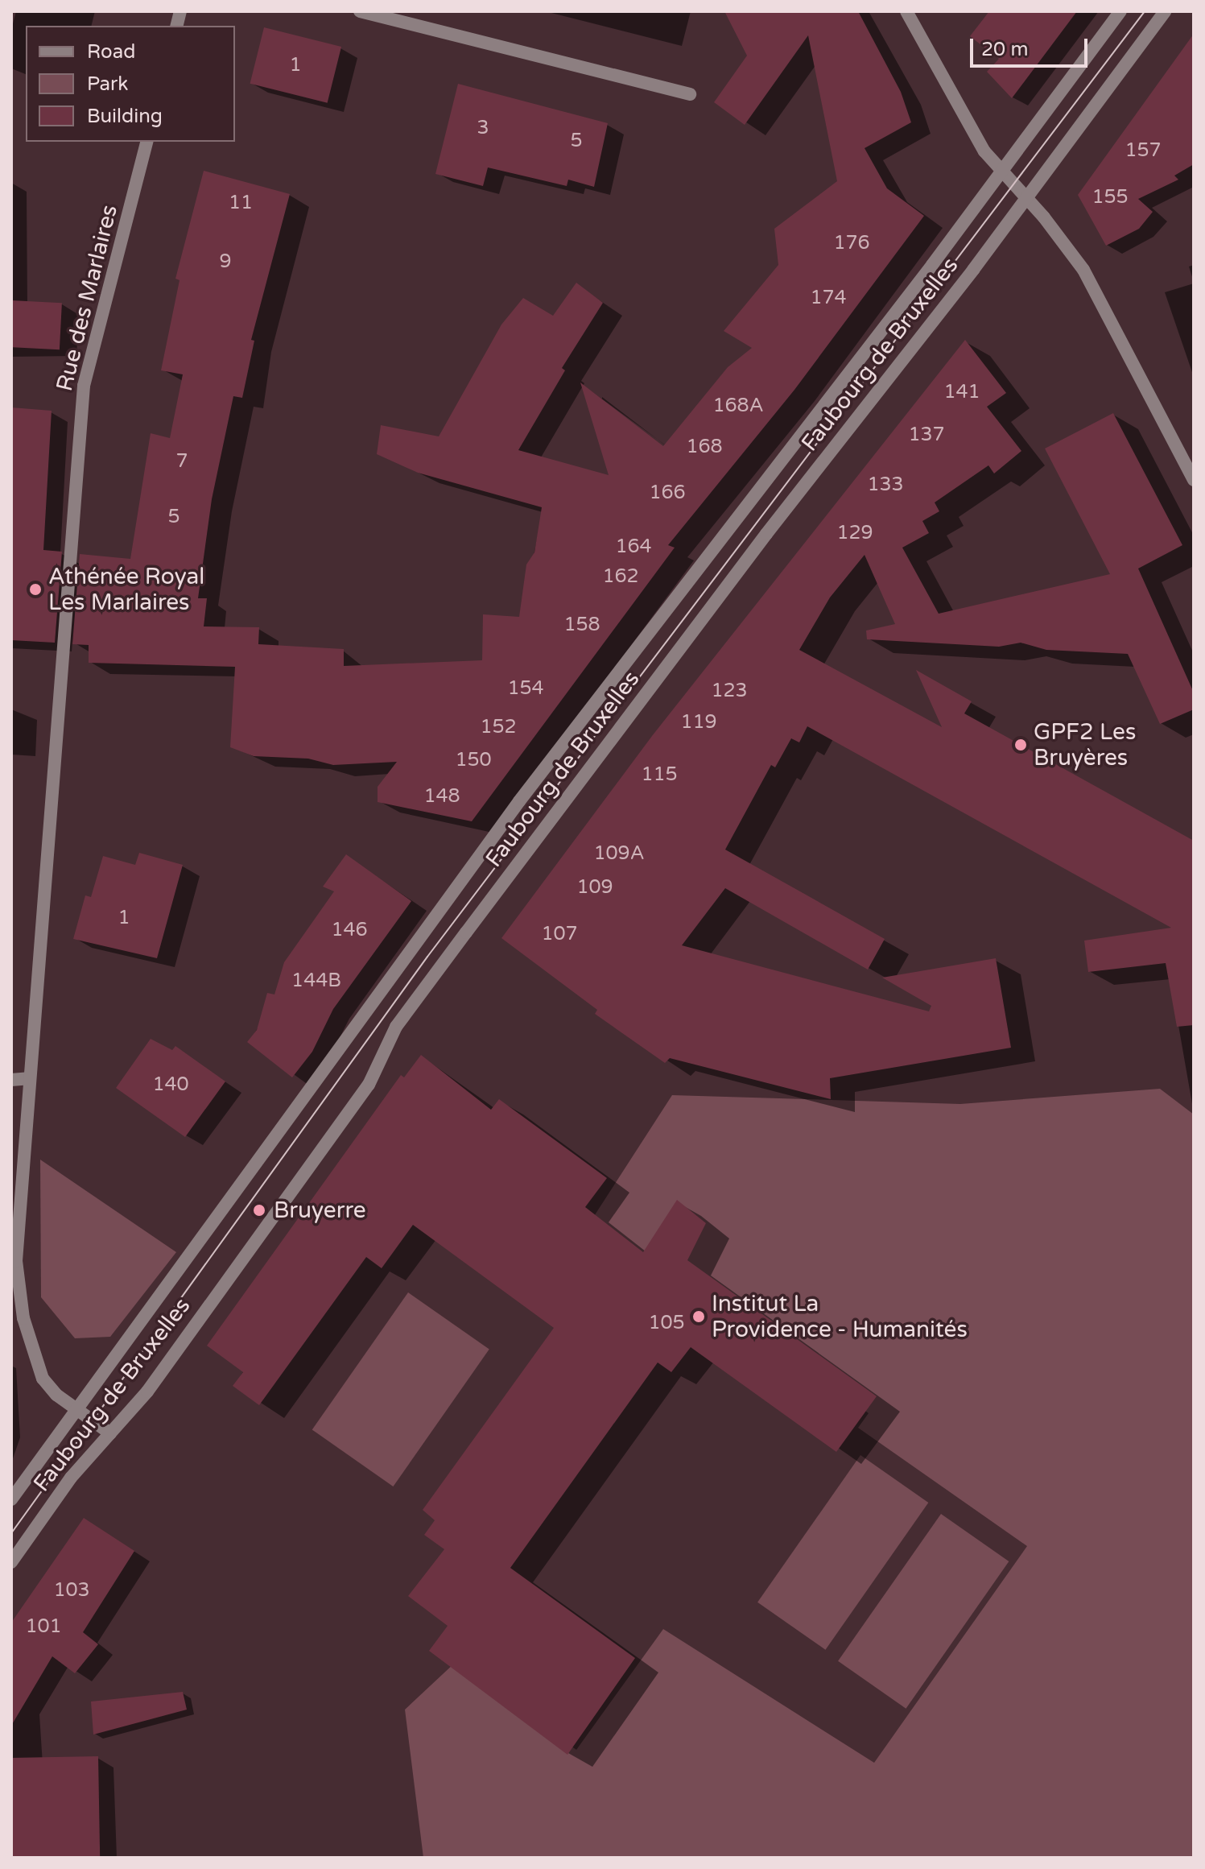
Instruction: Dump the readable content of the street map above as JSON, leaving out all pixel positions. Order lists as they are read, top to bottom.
{
  "streets": {
    "street": ["Rue des Marlaires", "Faubourg de Bruxelles"]
  },
  "crossings": [
    ["Rue des Marlaires", "Faubourg de Bruxelles"]
  ],
  "places": [
    "Athénée Royal Les Marlaires",
    "GPF2 Les Bruyères",
    "Bruyerre",
    "Institut La Providence - Humanités"
  ],
  "house_numbers": [
    "1",
    "3",
    "5",
    "157",
    "155",
    "11",
    "176",
    "9",
    "174",
    "141",
    "168A",
    "137",
    "168",
    "7",
    "133",
    "166",
    "5",
    "129",
    "164",
    "162",
    "158",
    "154",
    "123",
    "119",
    "152",
    "150",
    "115",
    "148",
    "109A",
    "109",
    "1",
    "146",
    "107",
    "144B",
    "140",
    "105",
    "103",
    "101"
  ],
  "legend": ["Road", "Park", "Building"],
  "scale_bar": "20 m"
}
